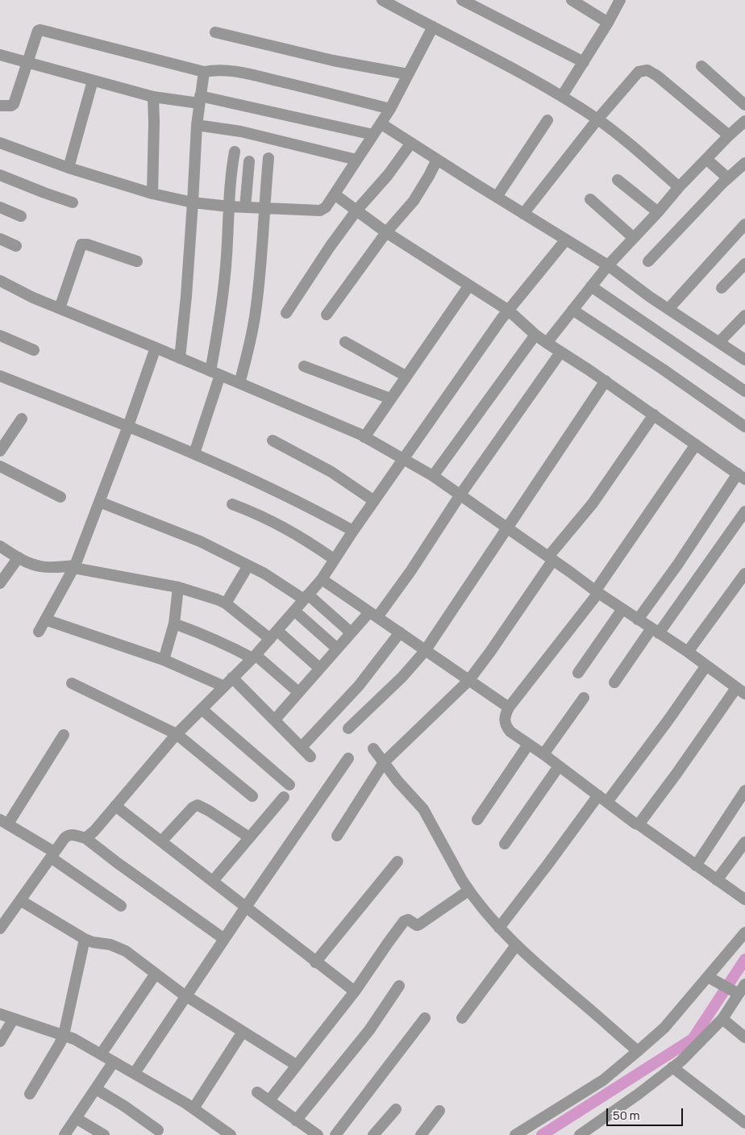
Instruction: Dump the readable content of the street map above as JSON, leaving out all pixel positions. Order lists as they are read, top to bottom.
{
  "scale_bar": "50 m"
}
